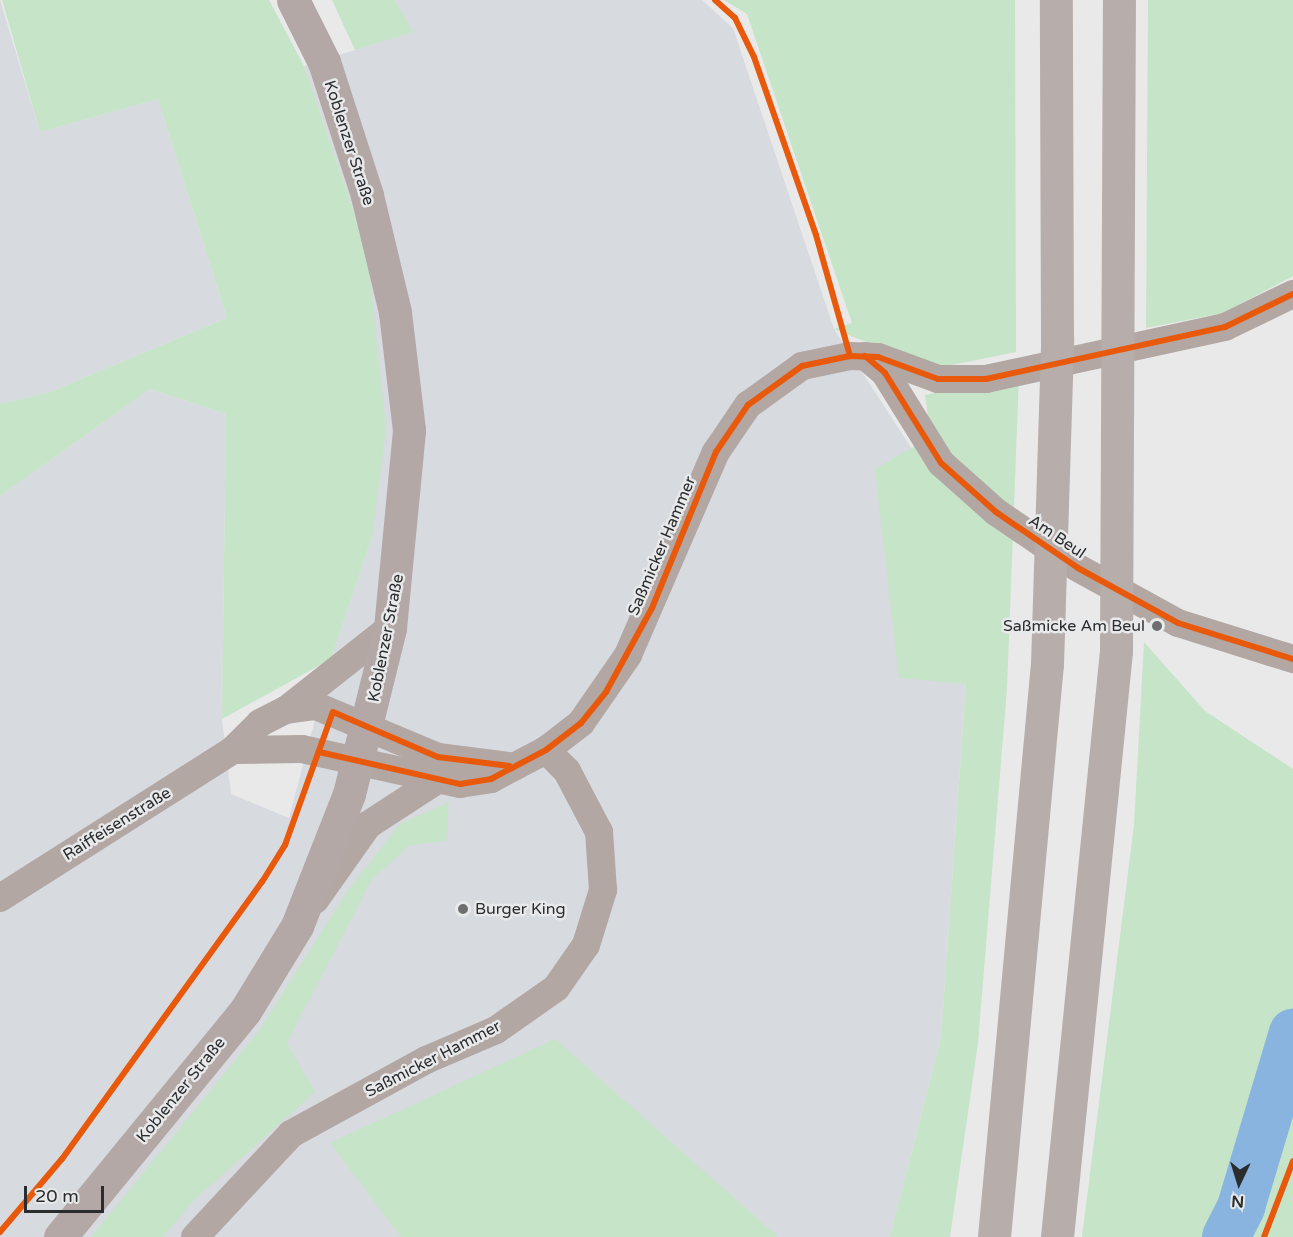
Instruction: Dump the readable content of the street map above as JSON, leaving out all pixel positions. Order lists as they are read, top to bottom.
{
  "streets": {
    "main road": ["Koblenzer Straße"],
    "street": ["Am Beul", "Saßmicker Hammer", "Raiffeisenstraße"]
  },
  "crossings": [
    ["Koblenzer Straße", "Saßmicker Hammer"],
    ["Koblenzer Straße", "Raiffeisenstraße"],
    ["Am Beul", "Saßmicker Hammer"],
    ["Saßmicker Hammer", "Raiffeisenstraße"]
  ],
  "places": ["Saßmicke Am Beul", "Burger King"],
  "scale_bar": "20 m",
  "north": "bottom"
}
